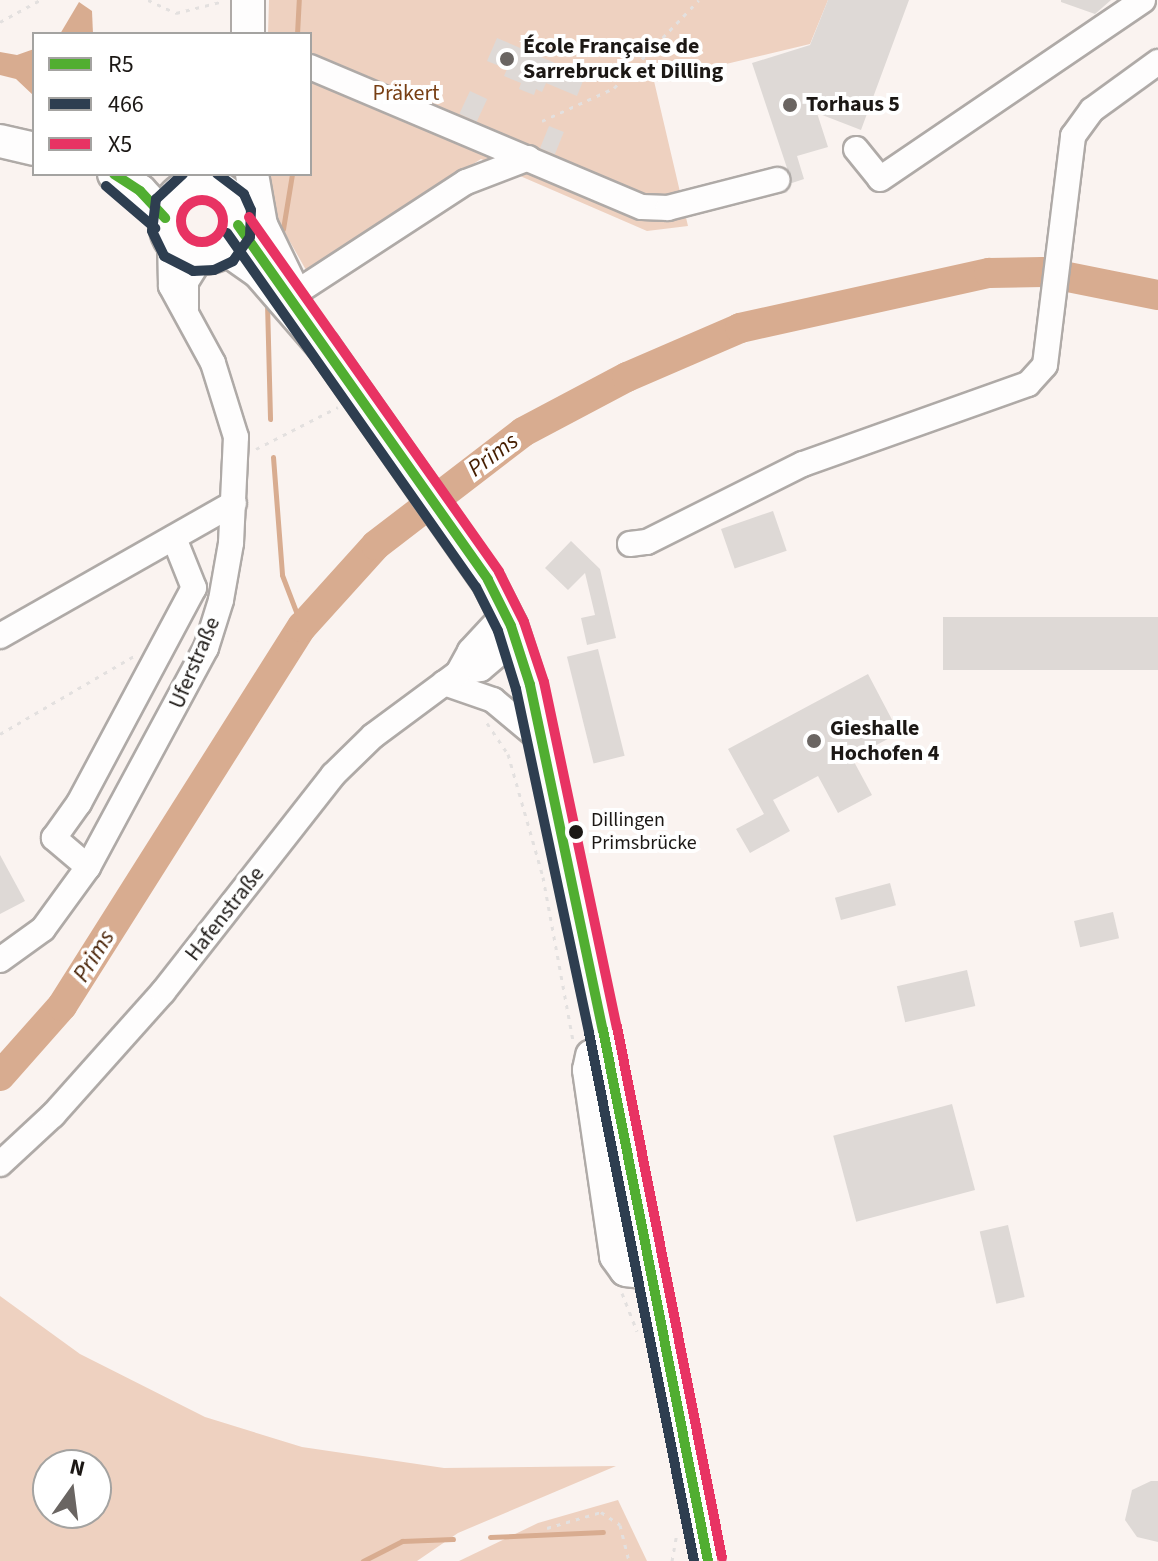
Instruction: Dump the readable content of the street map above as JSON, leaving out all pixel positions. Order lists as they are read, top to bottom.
{
  "streets": {
    "street": ["Uferstraße", "Hafenstraße"]
  },
  "water": ["Prims"],
  "parks": ["Präkert"],
  "places": [
    "École Française de Sarrebruck et Dilling",
    "Torhaus 5",
    "Gieshalle Hochofen 4",
    "Dillingen Primsbrücke"
  ],
  "lines": ["transit line R5", "transit line 466", "transit line X5"],
  "legend": ["R5", "466", "X5"],
  "north": "top"
}
